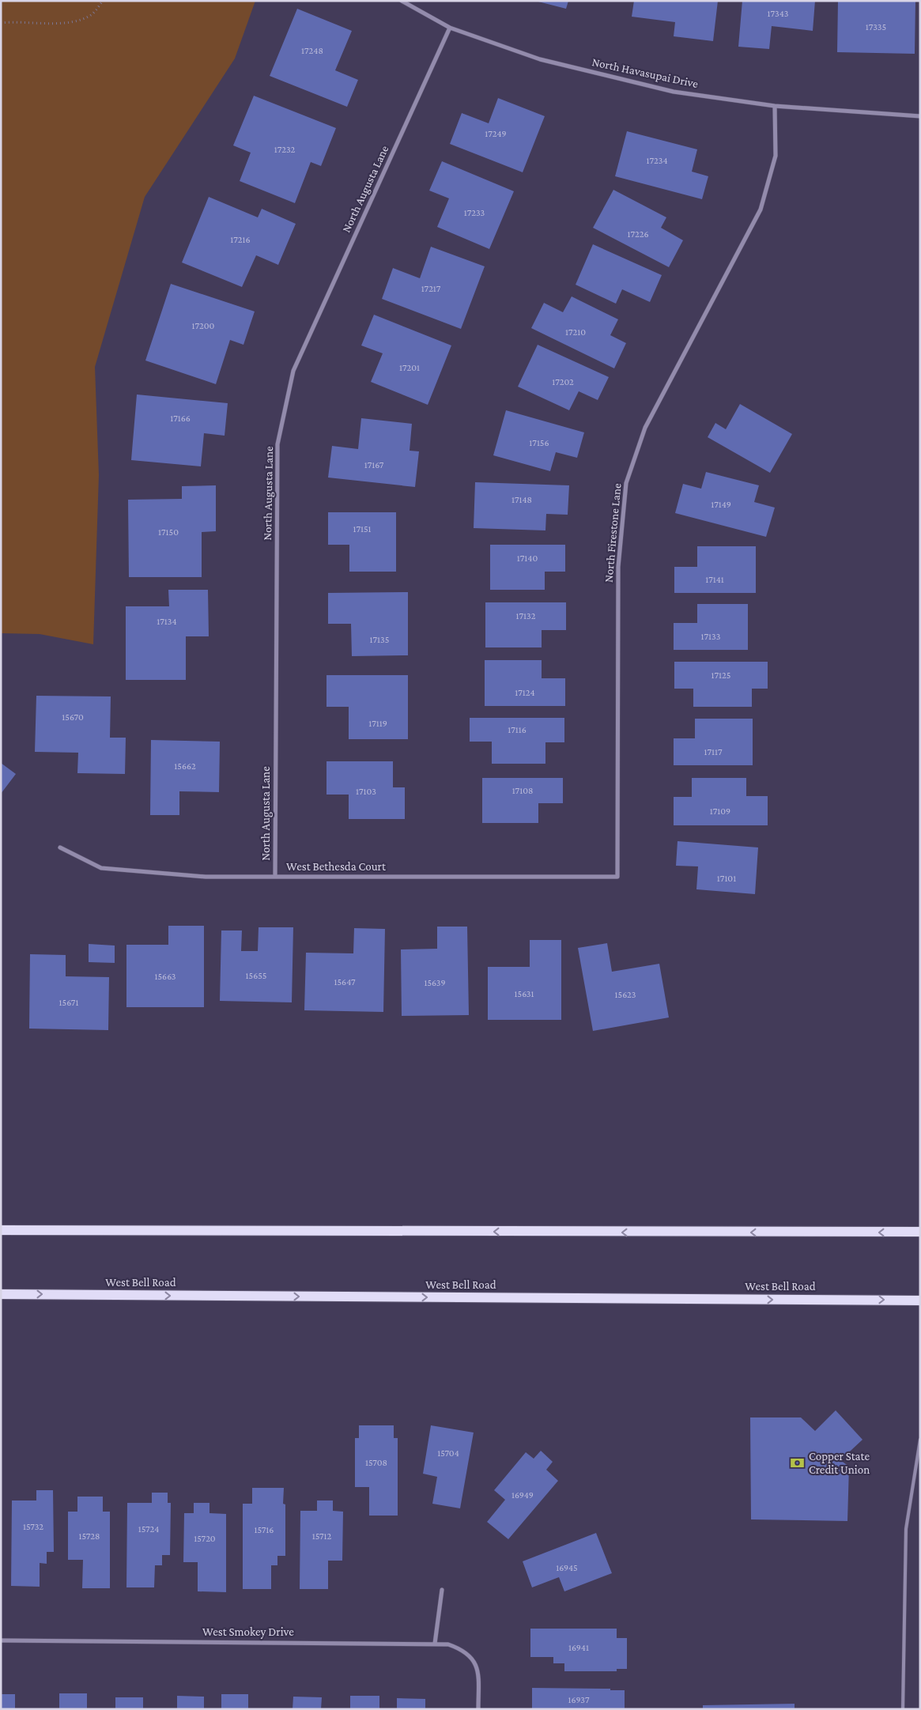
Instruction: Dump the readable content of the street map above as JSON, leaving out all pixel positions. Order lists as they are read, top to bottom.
{
  "streets": {
    "main road": ["West Bell Road"],
    "street": [
      "North Havasupai Drive",
      "North Augusta Lane",
      "North Firestone Lane",
      "West Bethesda Court",
      "West Smokey Drive"
    ]
  },
  "crossings": [
    ["North Havasupai Drive", "North Augusta Lane"],
    ["North Havasupai Drive", "North Firestone Lane"],
    ["North Augusta Lane", "West Bethesda Court"],
    ["North Firestone Lane", "West Bethesda Court"]
  ],
  "places": {
    "bank": ["Copper State Credit Union"]
  },
  "house_numbers": [
    "17343",
    "17335",
    "17248",
    "17249",
    "17232",
    "17234",
    "17233",
    "17226",
    "17216",
    "17217",
    "17200",
    "17210",
    "17201",
    "17202",
    "17166",
    "17156",
    "17167",
    "17148",
    "17149",
    "17151",
    "17150",
    "17140",
    "17141",
    "17132",
    "17134",
    "17133",
    "17135",
    "17125",
    "17124",
    "15670",
    "17119",
    "17116",
    "17117",
    "15662",
    "17108",
    "17103",
    "17109",
    "17101",
    "15655",
    "15663",
    "15647",
    "15639",
    "15631",
    "15623",
    "15671",
    "15704",
    "15708",
    "16949",
    "15732",
    "15724",
    "15716",
    "15728",
    "15712",
    "15720",
    "16945",
    "16941",
    "16937"
  ]
}
